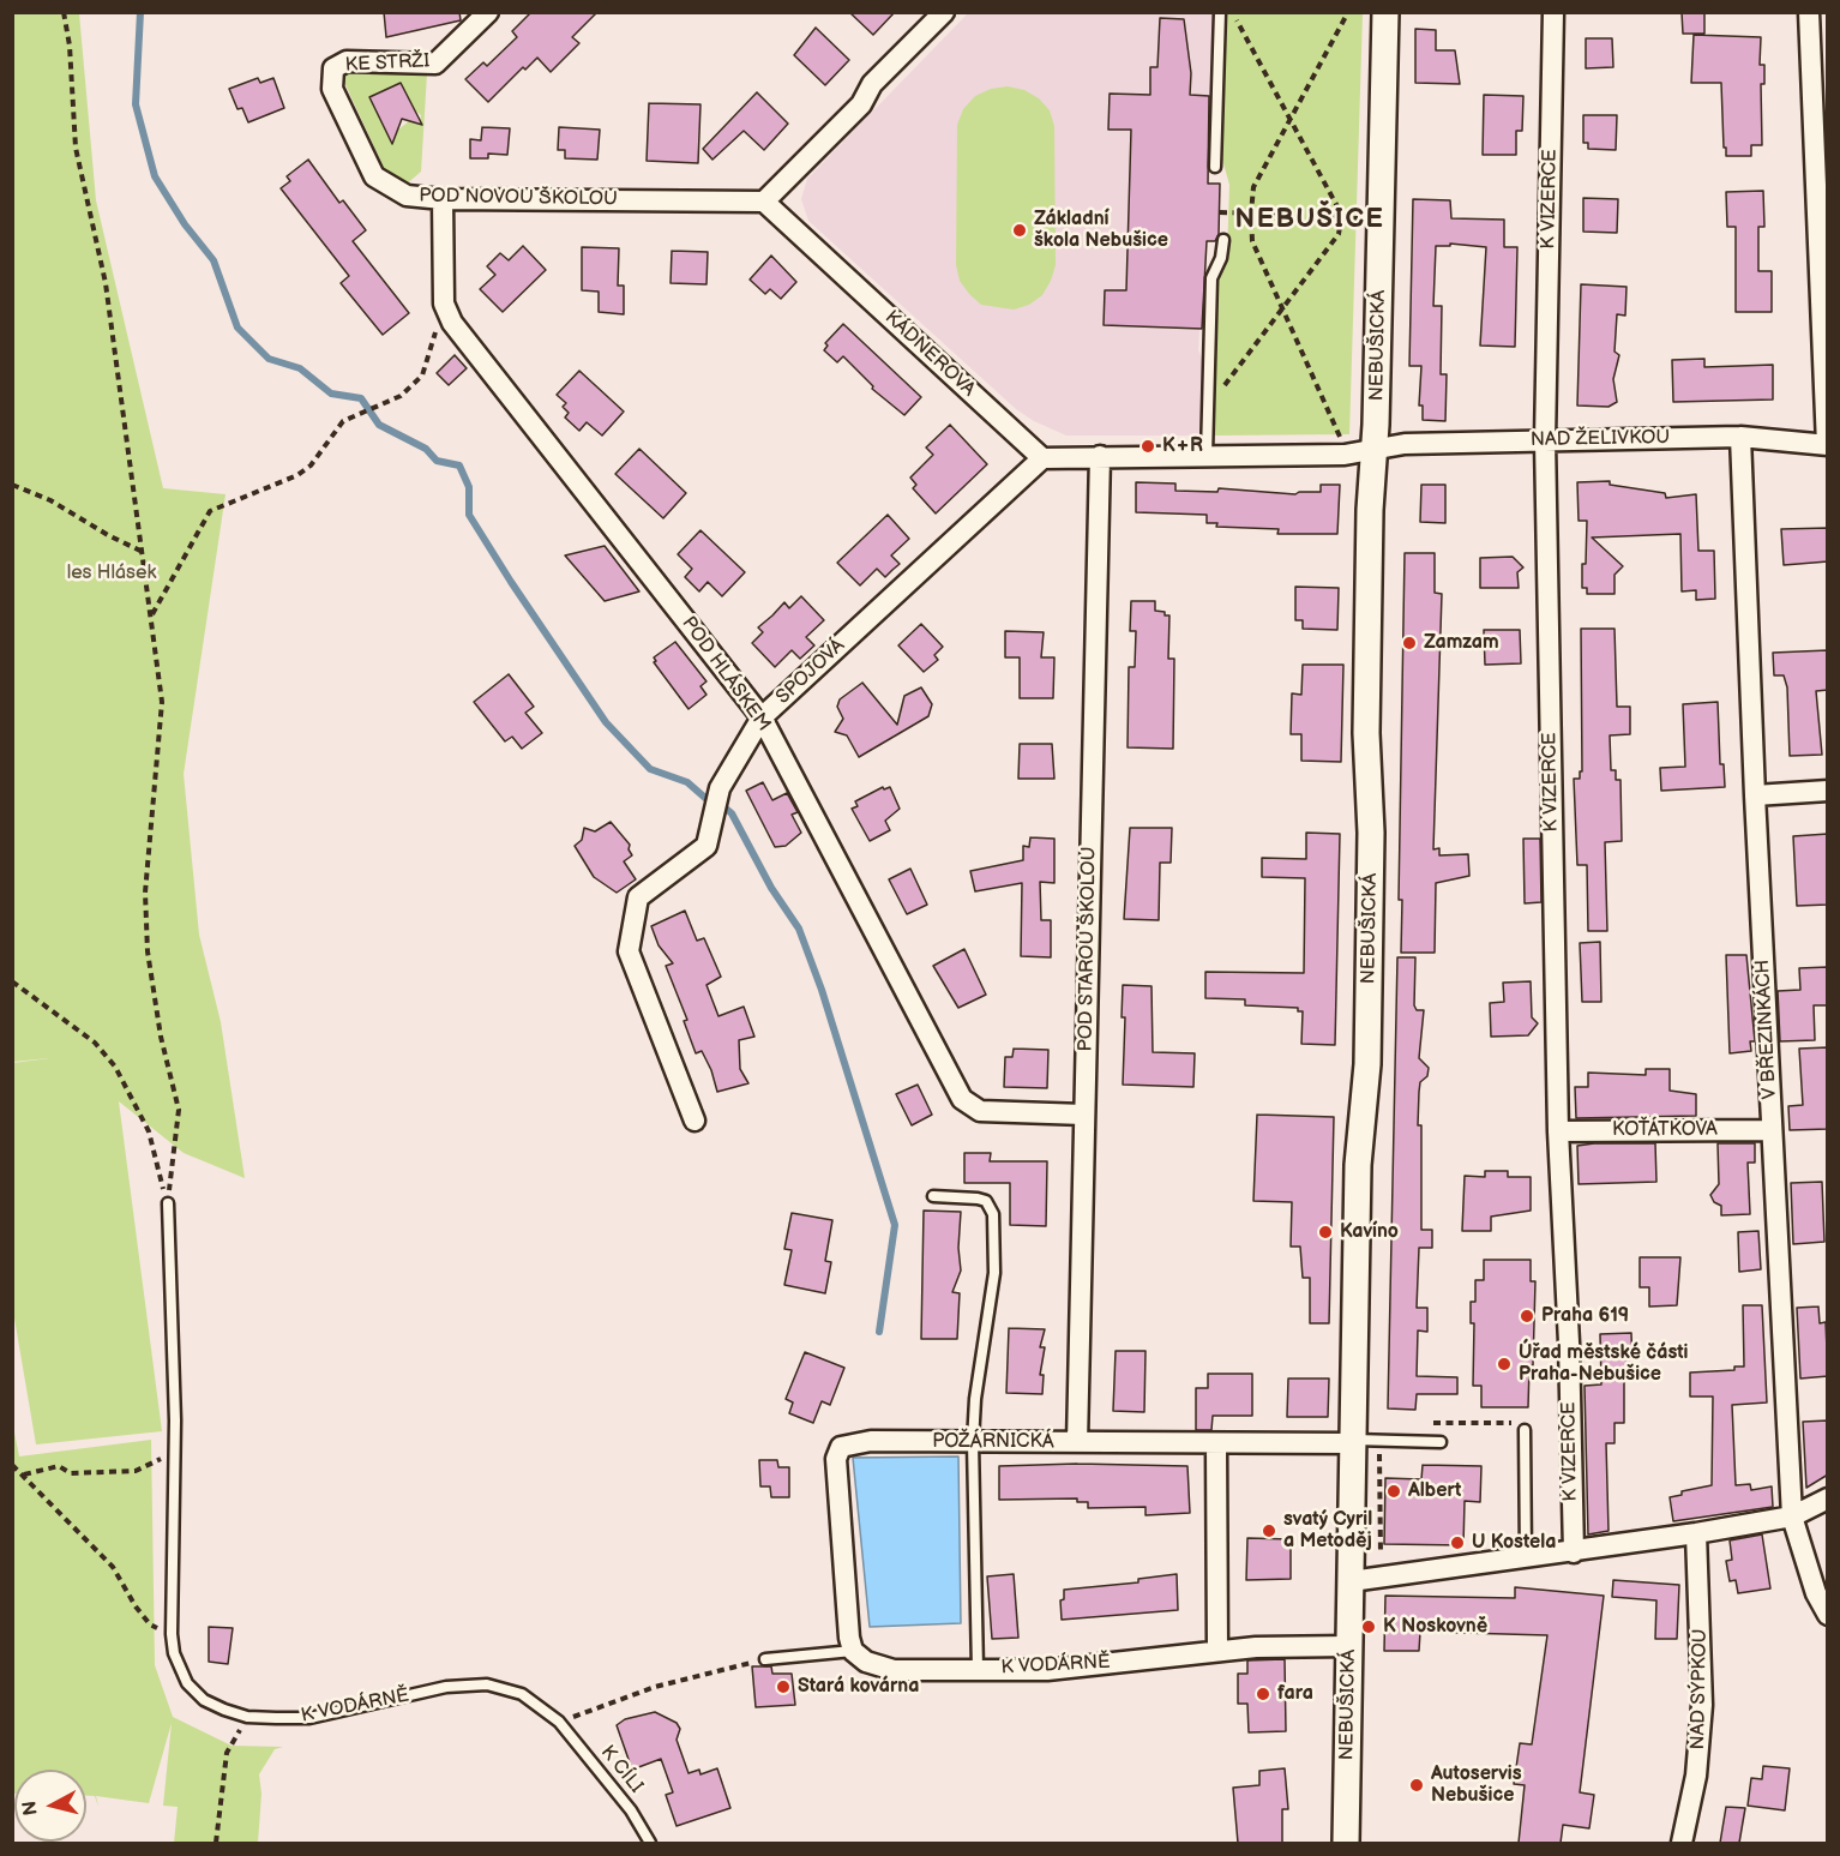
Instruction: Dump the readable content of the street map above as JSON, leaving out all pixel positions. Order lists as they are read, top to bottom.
{
  "streets": {
    "street": [
      "KE STRŽI",
      "POD NOVOU ŠKOLOU",
      "K VIZERCE",
      "NEBUŠICKÁ",
      "KÁDNEROVA",
      "NAD ŽELIVKOU",
      "SPOJOVÁ",
      "POD HLÁSKEM",
      "POD STAROU ŠKOLOU",
      "V BŘEZINKÁCH",
      "KOŤÁTKOVA",
      "POŽÁRNICKÁ",
      "K VODÁRNĚ",
      "NAD SÝPKOU"
    ],
    "lane": ["K CÍLI"]
  },
  "crossings": [
    ["KE STRŽI", "POD NOVOU ŠKOLOU"],
    ["POD NOVOU ŠKOLOU", "KÁDNEROVA"],
    ["POD NOVOU ŠKOLOU", "POD HLÁSKEM"],
    ["K VIZERCE", "NAD ŽELIVKOU"],
    ["K VIZERCE", "KOŤÁTKOVA"],
    ["NEBUŠICKÁ", "NAD ŽELIVKOU"],
    ["NEBUŠICKÁ", "POŽÁRNICKÁ"],
    ["NEBUŠICKÁ", "K VODÁRNĚ"],
    ["KÁDNEROVA", "SPOJOVÁ"],
    ["NAD ŽELIVKOU", "V BŘEZINKÁCH"],
    ["SPOJOVÁ", "POD HLÁSKEM"],
    ["POD HLÁSKEM", "POD STAROU ŠKOLOU"],
    ["POD STAROU ŠKOLOU", "POŽÁRNICKÁ"],
    ["V BŘEZINKÁCH", "KOŤÁTKOVA"],
    ["POŽÁRNICKÁ", "K VODÁRNĚ"],
    ["K VODÁRNĚ", "K CÍLI"]
  ],
  "districts": ["NEBUŠICE"],
  "parks": ["les Hlásek"],
  "places": [
    "Základní škola Nebušice",
    "K+R",
    "Zamzam",
    "Kavíno",
    "Praha 619",
    "Úřad městské části Praha-Nebušice",
    "Albert",
    "svatý Cyril a Metoděj",
    "U Kostela",
    "K Noskovně",
    "Stará kovárna",
    "fara",
    "Autoservis Nebušice"
  ],
  "north": "left"
}
